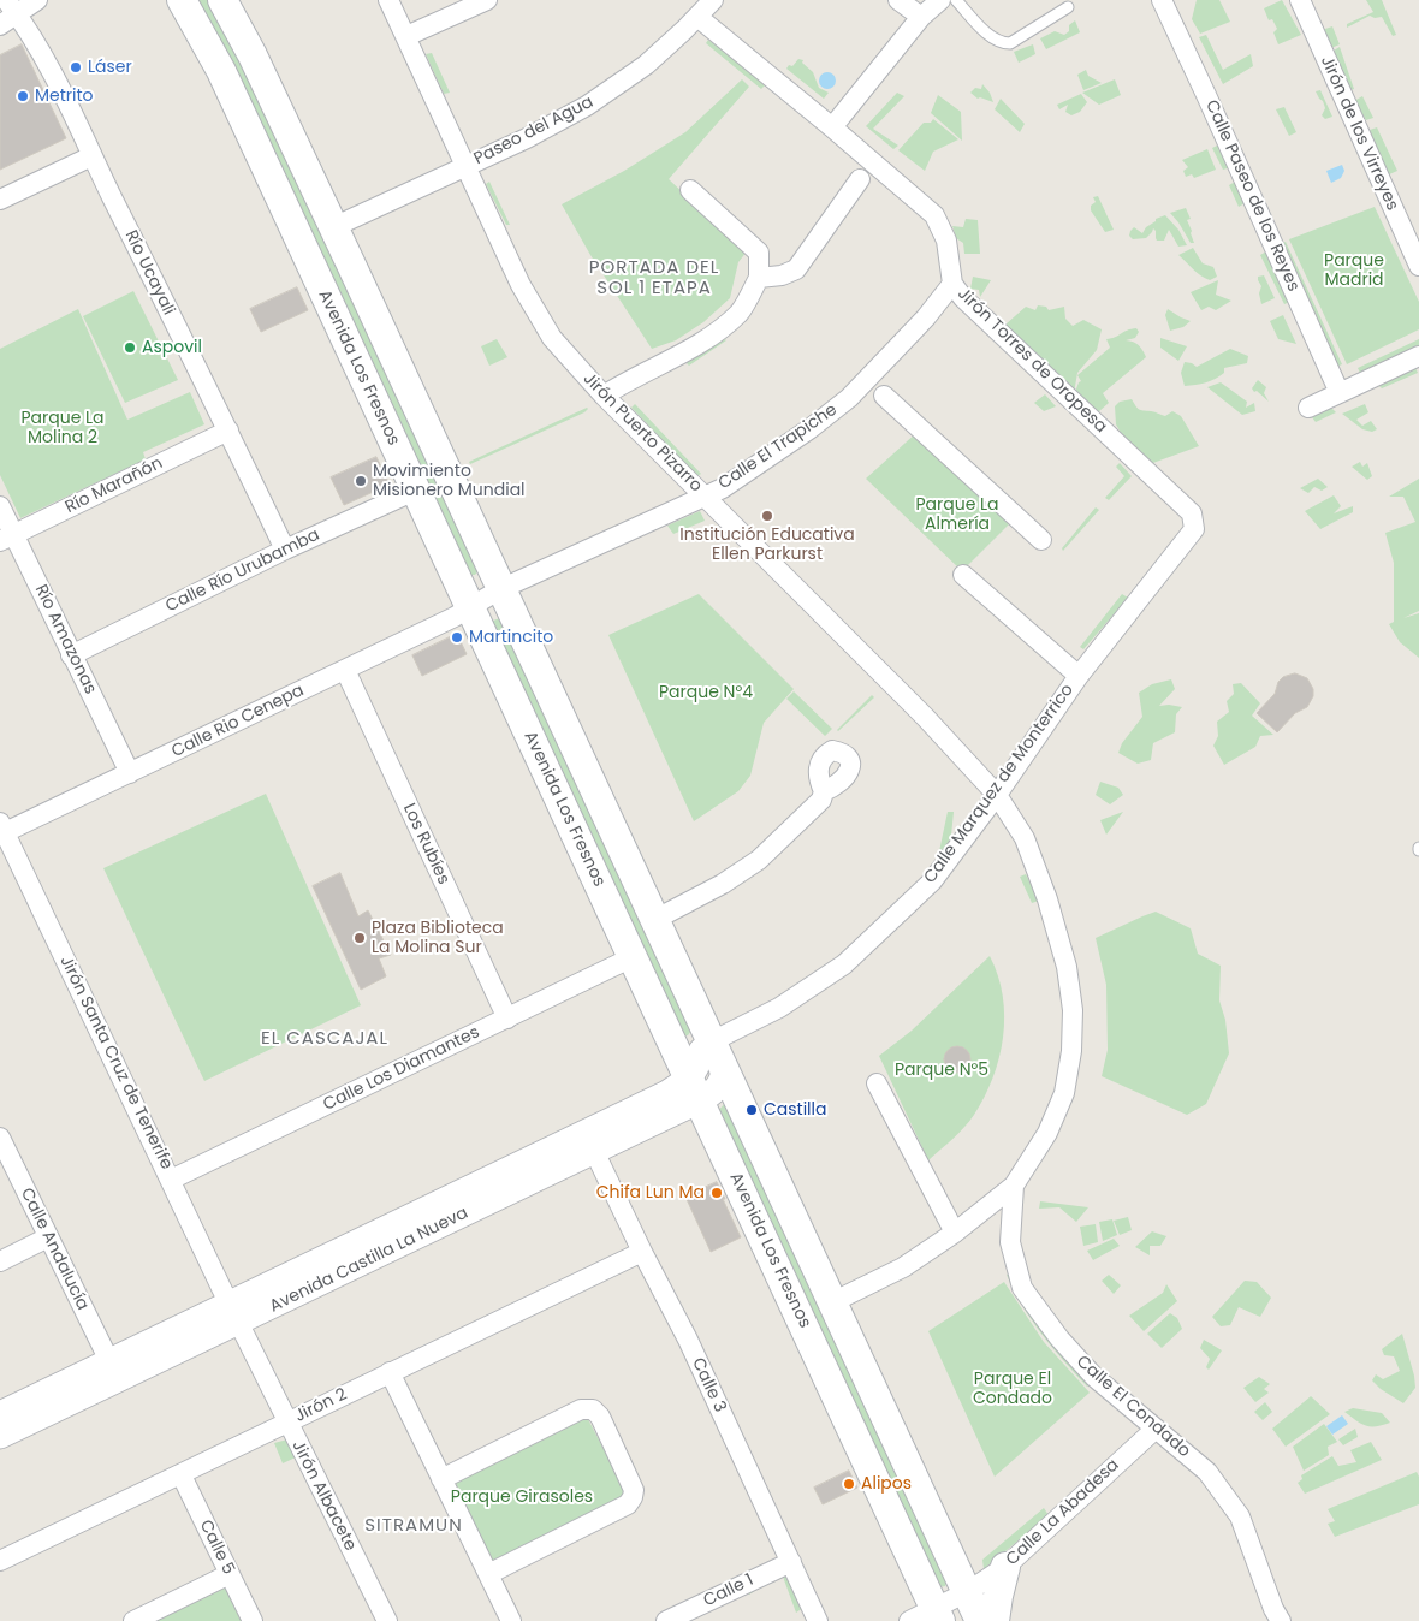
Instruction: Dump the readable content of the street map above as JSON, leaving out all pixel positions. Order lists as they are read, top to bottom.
{
  "streets": {
    "main road": ["Avenida Los Fresnos"],
    "street": [
      "Paseo del Agua",
      "Jirón de los Virreyes",
      "Calle Paseo de los Reyes",
      "Río Ucayali",
      "Jirón Torres de Oropesa",
      "Jirón Puerto Pizarro",
      "Calle El Trapiche",
      "Río Marañón",
      "Calle Río Urubamba",
      "Río Amazonas",
      "Calle Rio Cenepa",
      "Calle Marquez de Monterrico",
      "Los Rubíes",
      "Jirón Santa Cruz de Tenerife",
      "Calle Los Diamantes",
      "Calle Andalucía",
      "Avenida Castilla La Nueva",
      "Calle 3",
      "Jirón 2",
      "Calle El Condado",
      "Jirón Albacete",
      "Calle La Abadesa",
      "Calle 5",
      "Calle 1"
    ]
  },
  "crossings": [
    ["Paseo del Agua", "Jirón Torres de Oropesa"],
    ["Paseo del Agua", "Avenida Los Fresnos"],
    ["Paseo del Agua", "Jirón Puerto Pizarro"],
    ["Río Ucayali", "Río Marañón"],
    ["Río Ucayali", "Calle Río Urubamba"],
    ["Jirón Torres de Oropesa", "Calle El Trapiche"],
    ["Jirón Torres de Oropesa", "Calle Marquez de Monterrico"],
    ["Avenida Los Fresnos", "Calle El Trapiche"],
    ["Avenida Los Fresnos", "Calle Río Urubamba"],
    ["Avenida Los Fresnos", "Calle Rio Cenepa"],
    ["Avenida Los Fresnos", "Calle Marquez de Monterrico"],
    ["Avenida Los Fresnos", "Calle Los Diamantes"],
    ["Avenida Los Fresnos", "Avenida Castilla La Nueva"],
    ["Avenida Los Fresnos", "Calle La Abadesa"],
    ["Jirón Puerto Pizarro", "Calle El Trapiche"],
    ["Jirón Puerto Pizarro", "Calle Marquez de Monterrico"],
    ["Jirón Puerto Pizarro", "Calle El Condado"],
    ["Calle El Trapiche", "Calle Rio Cenepa"],
    ["Río Marañón", "Río Amazonas"],
    ["Calle Río Urubamba", "Río Amazonas"],
    ["Río Amazonas", "Calle Rio Cenepa"],
    ["Calle Rio Cenepa", "Los Rubíes"],
    ["Calle Rio Cenepa", "Jirón Santa Cruz de Tenerife"],
    ["Los Rubíes", "Calle Los Diamantes"],
    ["Jirón Santa Cruz de Tenerife", "Calle Los Diamantes"],
    ["Jirón Santa Cruz de Tenerife", "Avenida Castilla La Nueva"],
    ["Jirón Santa Cruz de Tenerife", "Jirón Albacete"],
    ["Calle Andalucía", "Avenida Castilla La Nueva"],
    ["Avenida Castilla La Nueva", "Calle 3"],
    ["Avenida Castilla La Nueva", "Jirón Albacete"],
    ["Calle 3", "Jirón 2"],
    ["Calle 3", "Calle 1"],
    ["Jirón 2", "Jirón Albacete"],
    ["Jirón 2", "Calle 5"],
    ["Calle El Condado", "Calle La Abadesa"]
  ],
  "districts": ["PORTADA DEL SOL 1 ETAPA", "EL CASCAJAL", "SITRAMUN"],
  "parks": [
    "Parque Madrid",
    "Parque La Molina 2",
    "Parque La Almería",
    "Parque N°4",
    "Parque N°5",
    "Parque El Condado",
    "Parque Girasoles"
  ],
  "places": [
    "Láser",
    "Metrito",
    "Aspovil",
    "Movimiento Misionero Mundial",
    "Institución Educativa Ellen Parkurst",
    "Martincito",
    "Plaza Biblioteca La Molina Sur",
    "Castilla",
    "Chifa Lun Ma",
    "Alipos"
  ]
}
